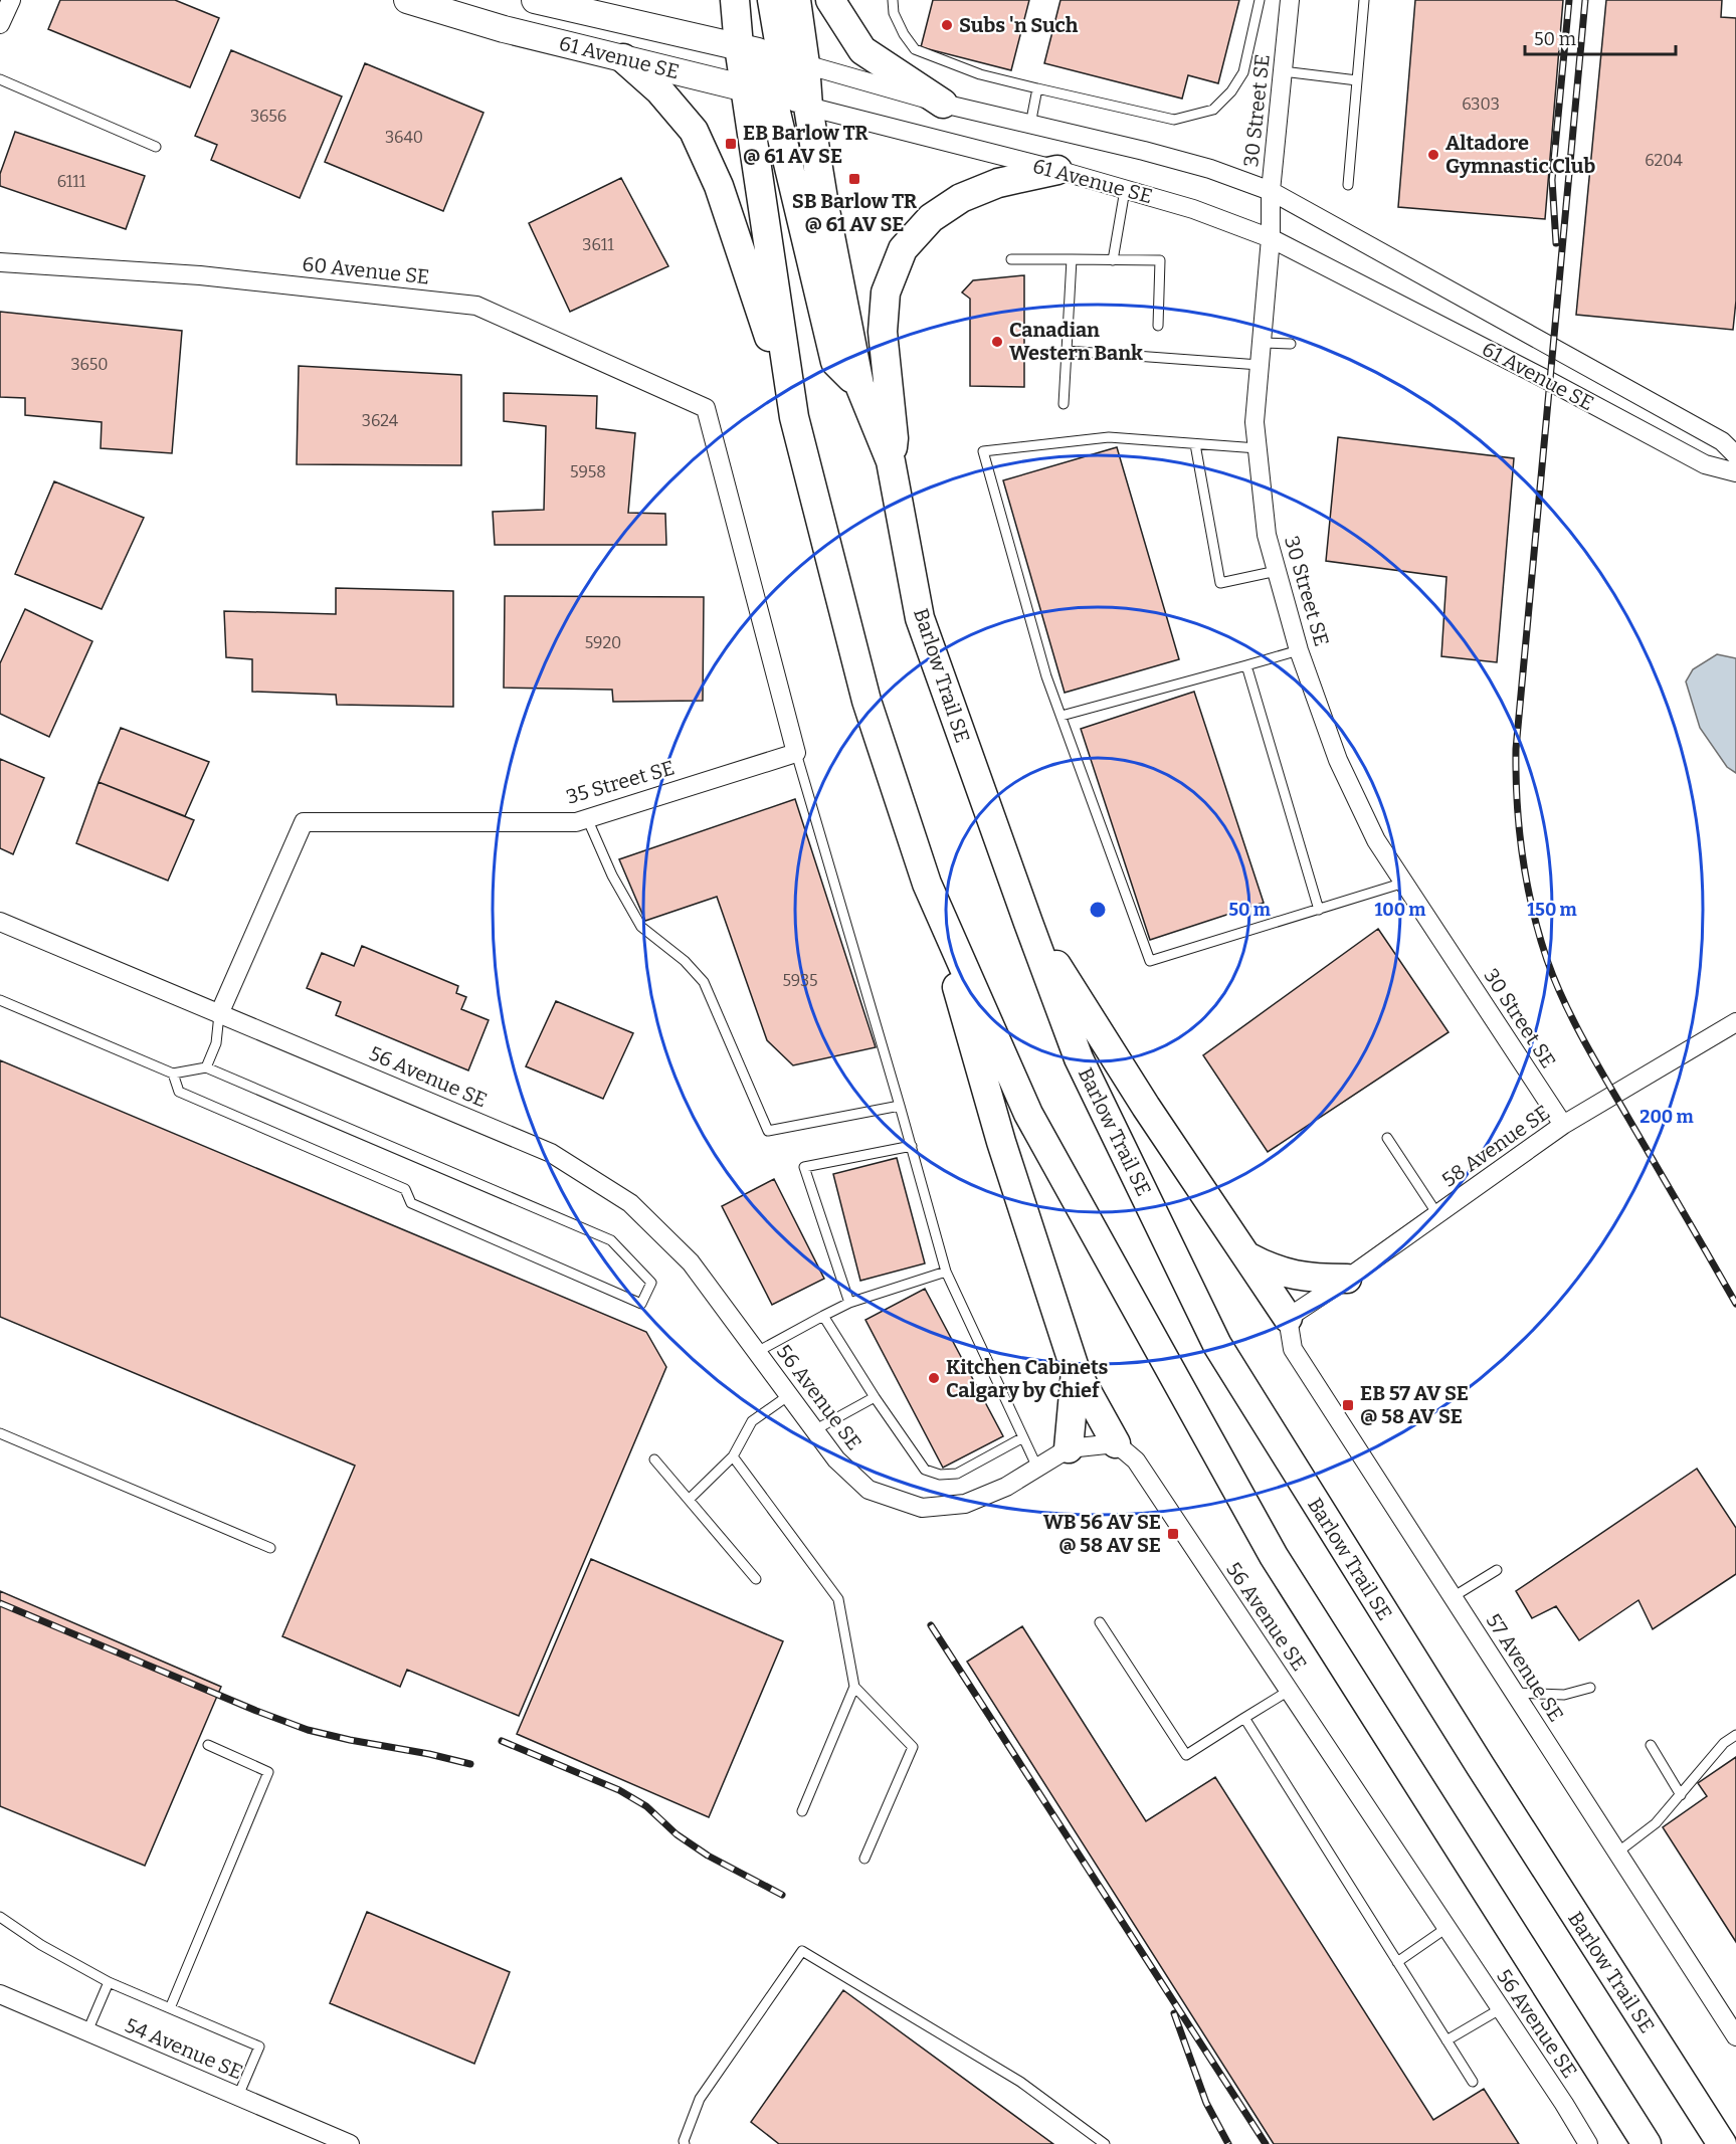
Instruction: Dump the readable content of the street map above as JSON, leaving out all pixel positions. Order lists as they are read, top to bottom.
{
  "streets": {
    "main road": ["Barlow Trail SE"],
    "street": [
      "61 Avenue SE",
      "30 Street SE",
      "60 Avenue SE",
      "35 Street SE",
      "56 Avenue SE",
      "58 Avenue SE",
      "57 Avenue SE",
      "54 Avenue SE"
    ]
  },
  "crossings": [
    ["61 Avenue SE", "30 Street SE"],
    ["61 Avenue SE", "Barlow Trail SE"],
    ["30 Street SE", "58 Avenue SE"],
    ["60 Avenue SE", "35 Street SE"],
    ["35 Street SE", "56 Avenue SE"],
    ["58 Avenue SE", "57 Avenue SE"]
  ],
  "places": {
    "other": [
      "Subs 'n Such",
      "Altadore Gymnastic Club",
      "Canadian Western Bank",
      "Kitchen Cabinets Calgary by Chief"
    ],
    "transit": [
      "EB Barlow TR @ 61 AV SE",
      "SB Barlow TR @ 61 AV SE",
      "EB 57 AV SE @ 58 AV SE",
      "WB 56 AV SE @ 58 AV SE"
    ]
  },
  "house_numbers": [
    "6303",
    "3656",
    "3640",
    "6204",
    "6111",
    "3611",
    "3650",
    "3624",
    "5958",
    "5920",
    "5935"
  ],
  "scale_bar": "50 m",
  "rings": [
    "50 m",
    "100 m",
    "150 m",
    "200 m"
  ]
}
